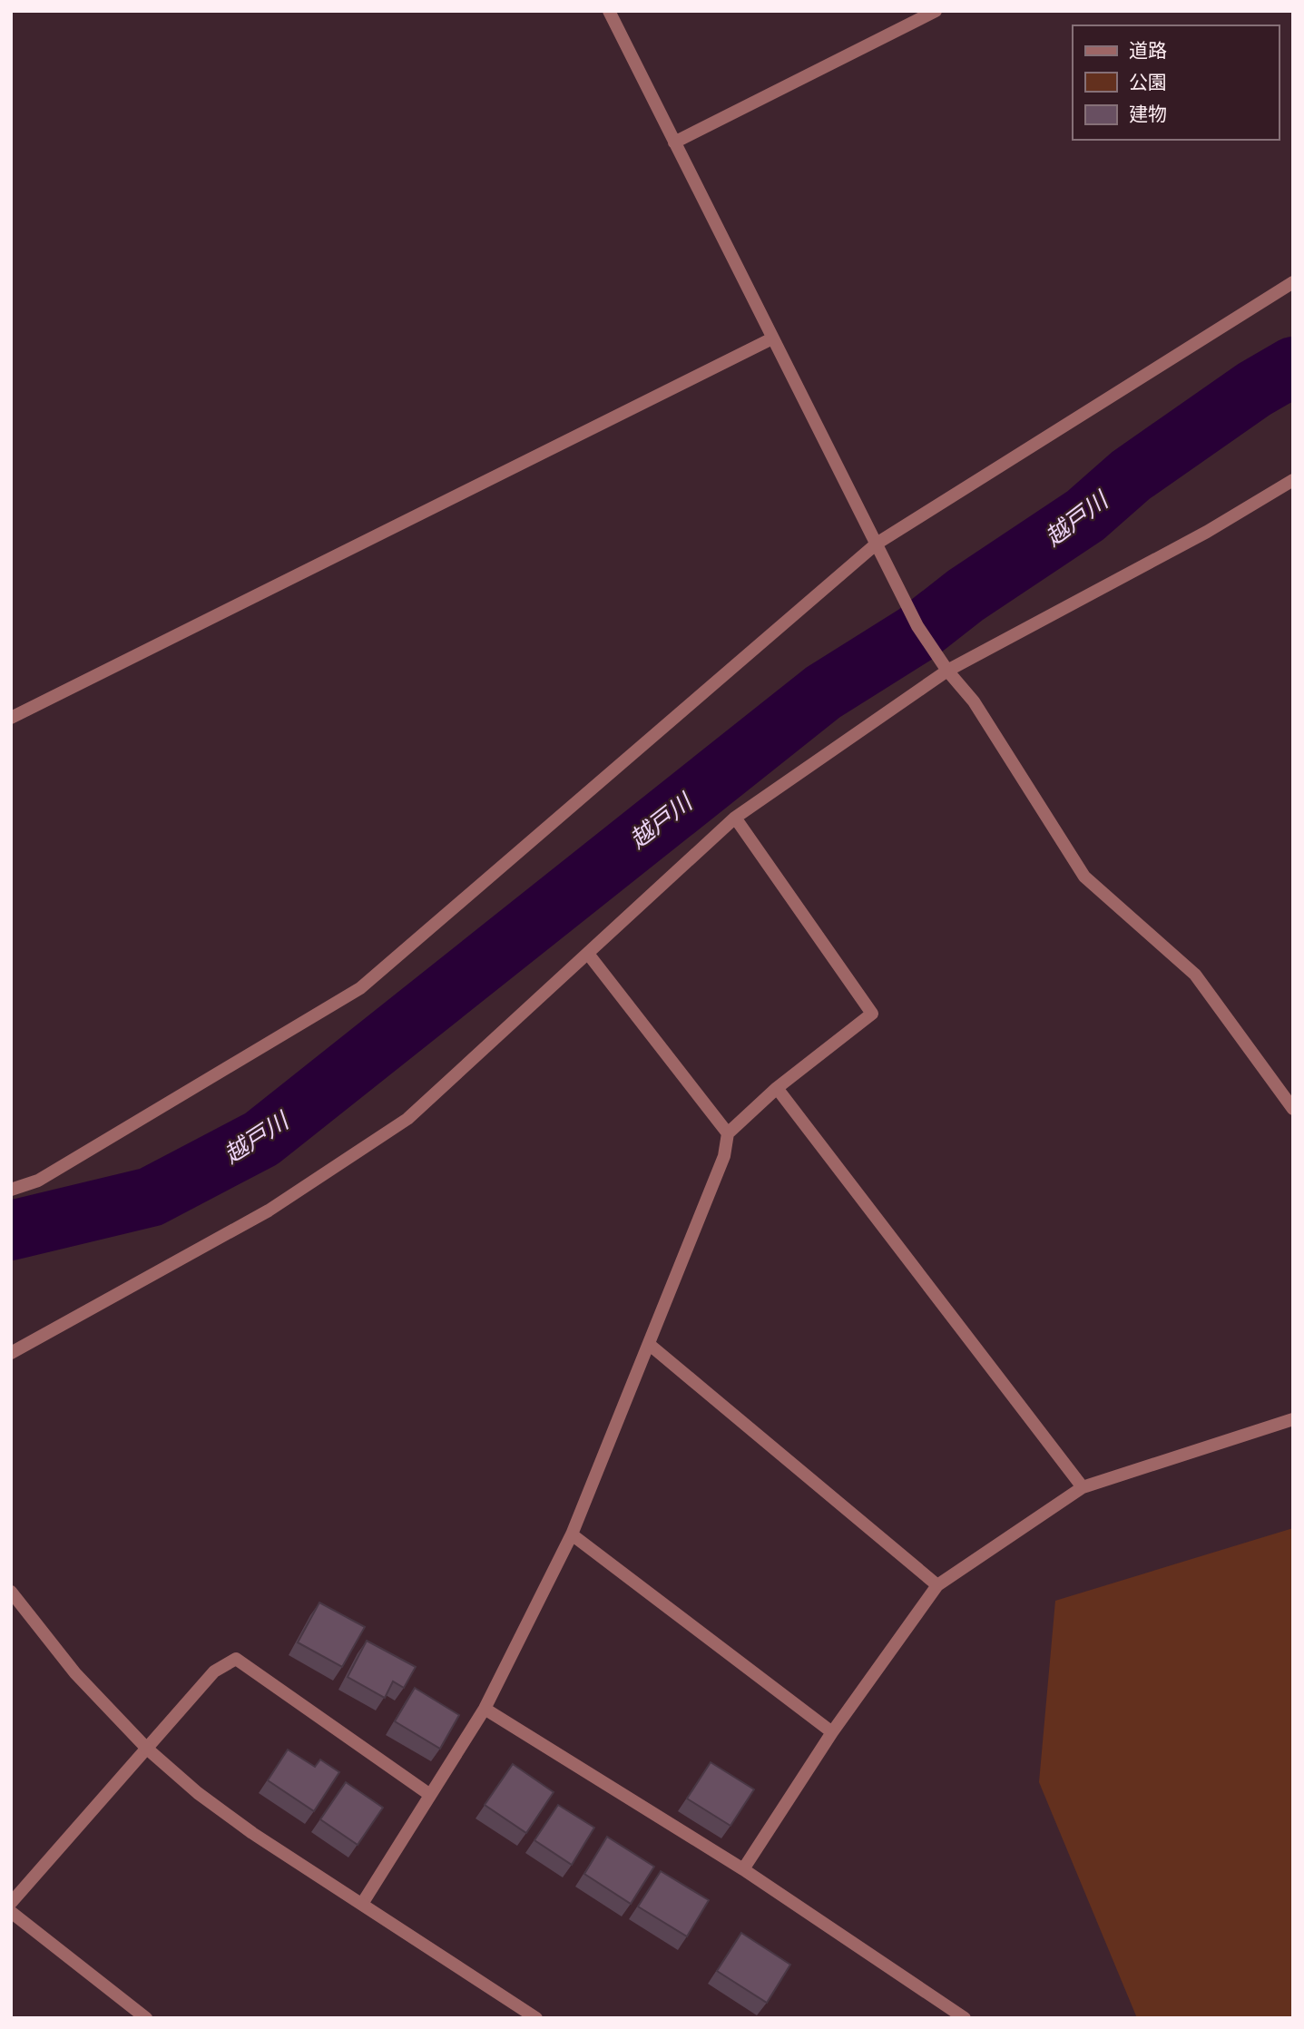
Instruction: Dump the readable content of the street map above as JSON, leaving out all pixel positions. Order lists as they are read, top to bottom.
{
  "water": ["越戸川"],
  "legend": ["道路", "公園", "建物"]
}
